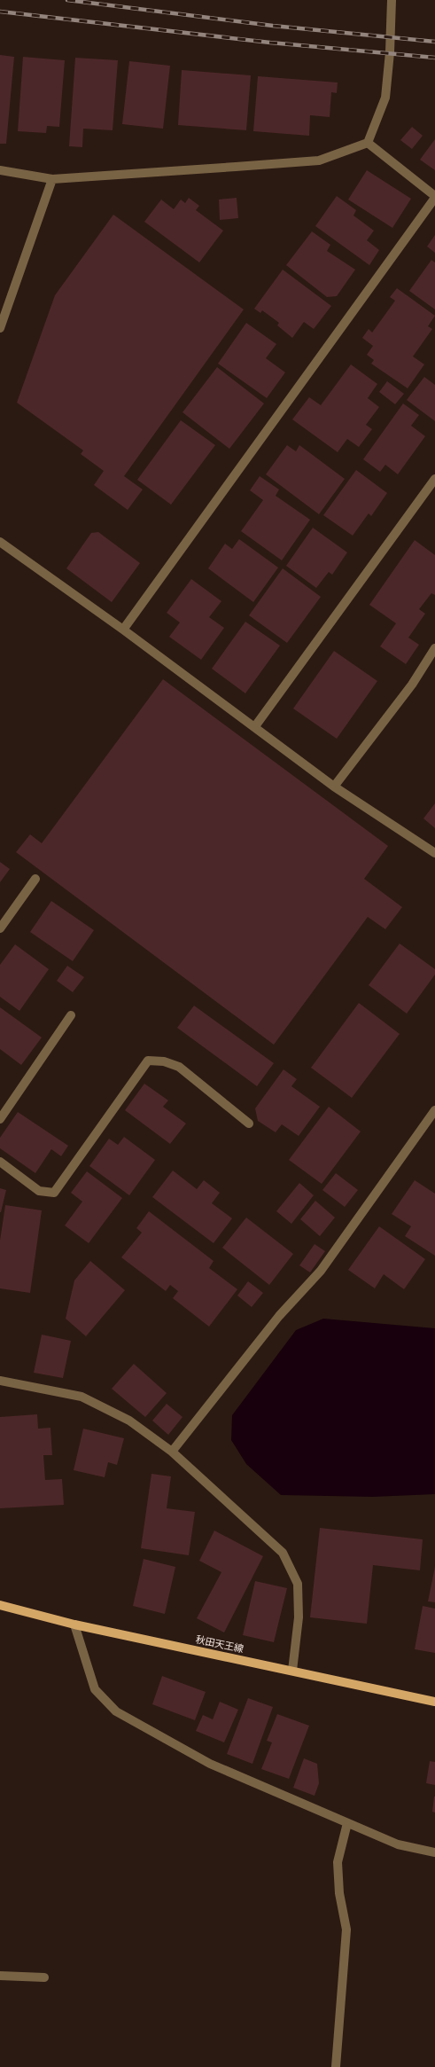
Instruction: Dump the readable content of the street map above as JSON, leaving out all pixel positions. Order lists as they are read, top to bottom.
{
  "streets": {
    "main road": ["秋田天王線"]
  }
}
